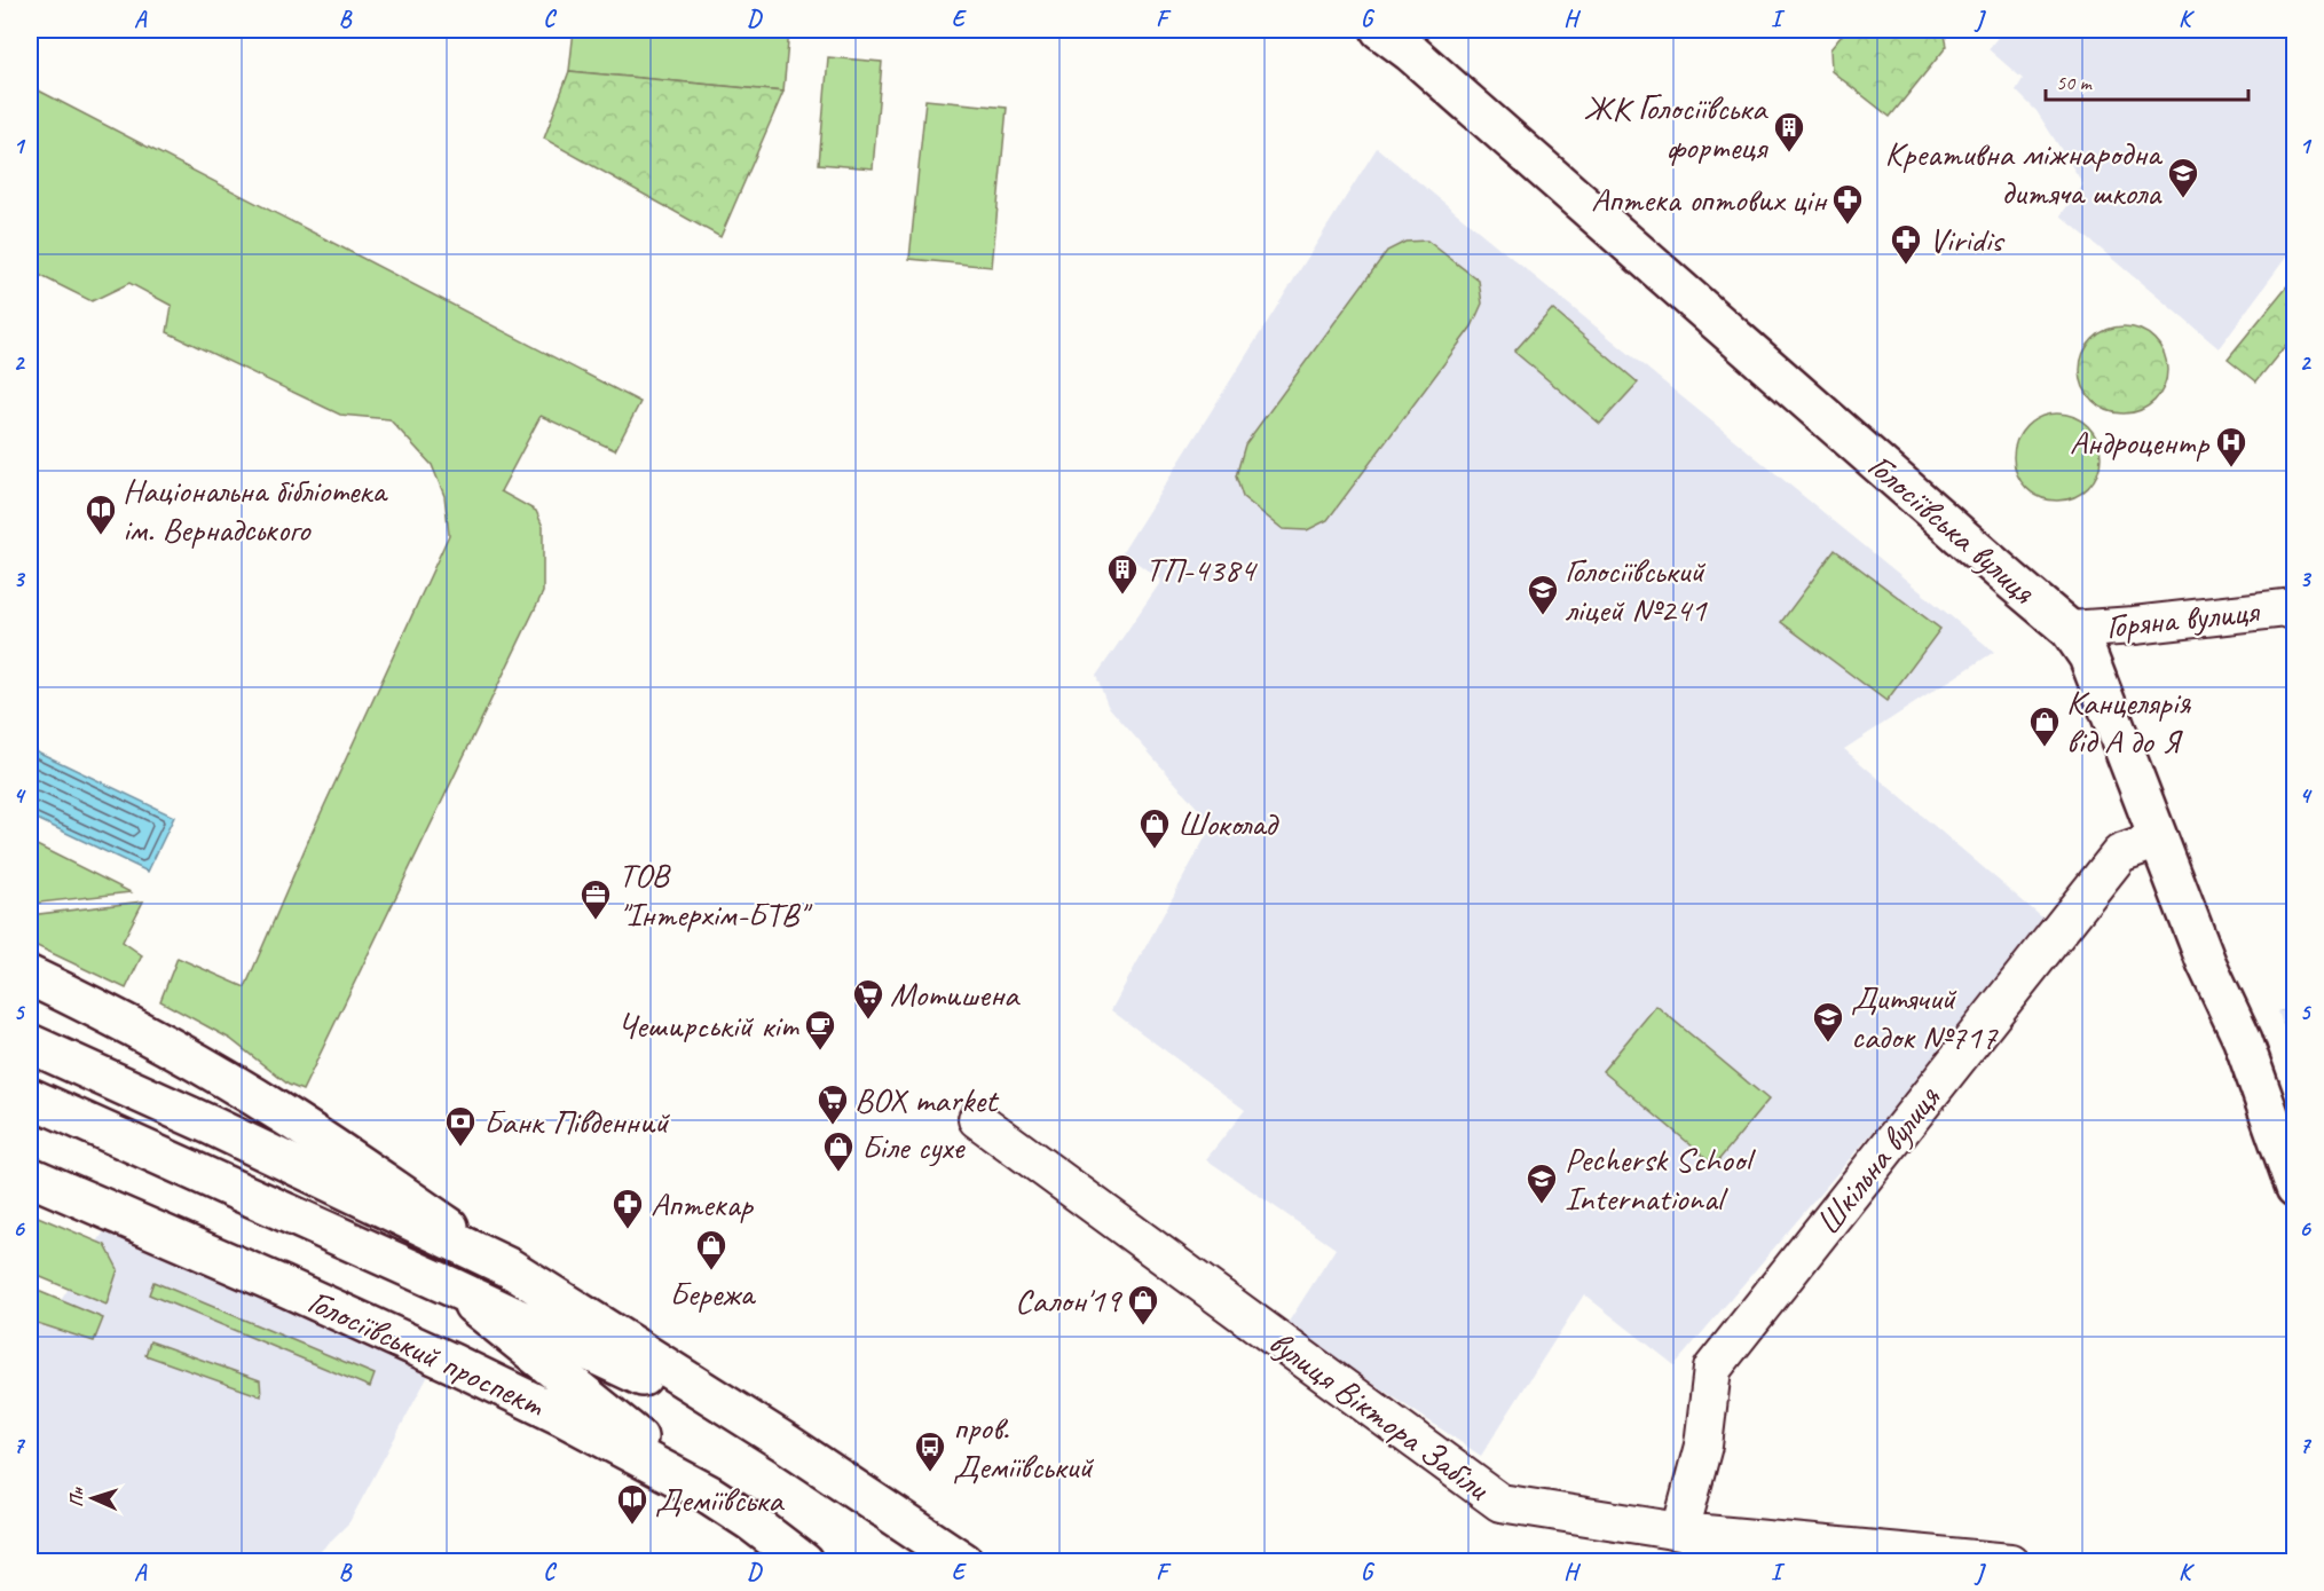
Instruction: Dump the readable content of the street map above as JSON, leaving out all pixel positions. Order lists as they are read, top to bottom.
{
  "streets": {
    "main road": ["Голосіївська вулиця", "Голосіївський проспект"],
    "street": ["Горяна вулиця", "Шкільна вулиця", "вулиця Віктора Забіли"]
  },
  "crossings": [
    ["Голосіївська вулиця", "Горяна вулиця"],
    ["Голосіївська вулиця", "Шкільна вулиця"],
    ["Шкільна вулиця", "вулиця Віктора Забіли"]
  ],
  "places": {
    "building": ["ЖК Голосіївська фортеця", "ТП-4384"],
    "school or university": [
      "Креативна міжнародна дитяча школа",
      "Голосіївський ліцей №241",
      "Дитячий садок №717",
      "Pechersk School International"
    ],
    "pharmacy": ["Аптека оптових цін", "Viridis", "Аптекар"],
    "hospital": ["Андроцентр"],
    "library": ["Національна бібліотека ім. Вернадського", "Деміївська"],
    "shop": [
      "Канцелярія від А до Я",
      "Шоколад",
      "Біле сухе",
      "Бережа",
      "Салон'19"
    ],
    "office": ["ТОВ \"Інтерхім-БТВ\""],
    "supermarket": ["Мотишена", "BOX market"],
    "cafe": ["Чеширській кіт"],
    "bank": ["Банк Південний"],
    "bus stop": ["пров. Деміївський"]
  },
  "scale_bar": "50 m",
  "north": "left",
  "grid": {
    "columns": [
      "A",
      "B",
      "C",
      "D",
      "E",
      "F",
      "G",
      "H",
      "I",
      "J",
      "K"
    ],
    "rows": [
      "1",
      "2",
      "3",
      "4",
      "5",
      "6",
      "7"
    ]
  }
}
